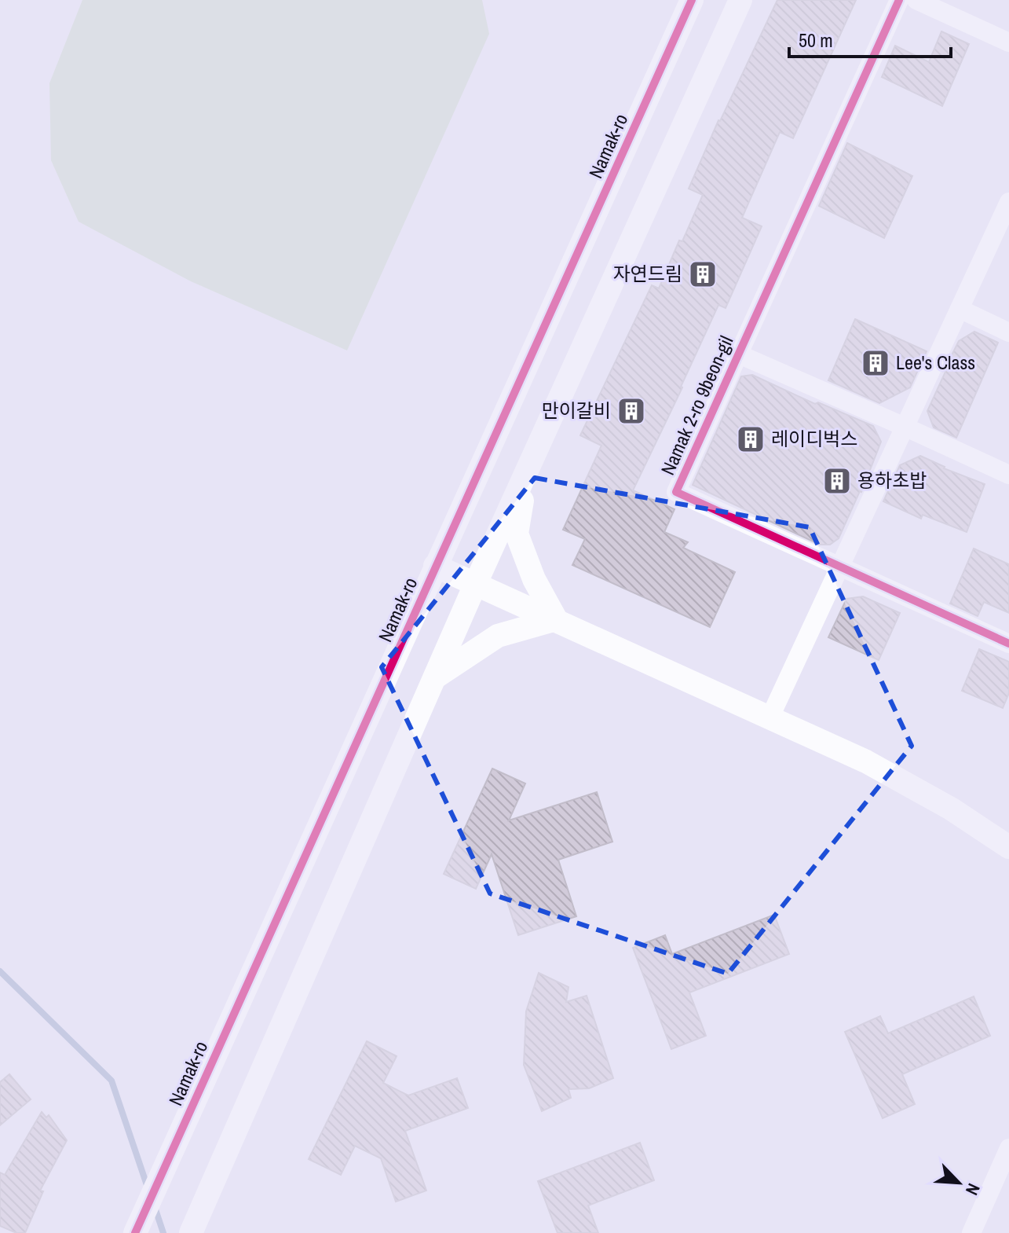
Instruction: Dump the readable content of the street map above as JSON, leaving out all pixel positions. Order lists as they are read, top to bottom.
{
  "streets": {
    "street": ["Namak-ro", "Namak 2-ro 9beon-gil"]
  },
  "places": {
    "building": [
      "자연드림",
      "Lee's Class",
      "만이갈비",
      "레이디벅스",
      "용하초밥"
    ]
  },
  "scale_bar": "50 m",
  "north": "bottom right"
}
